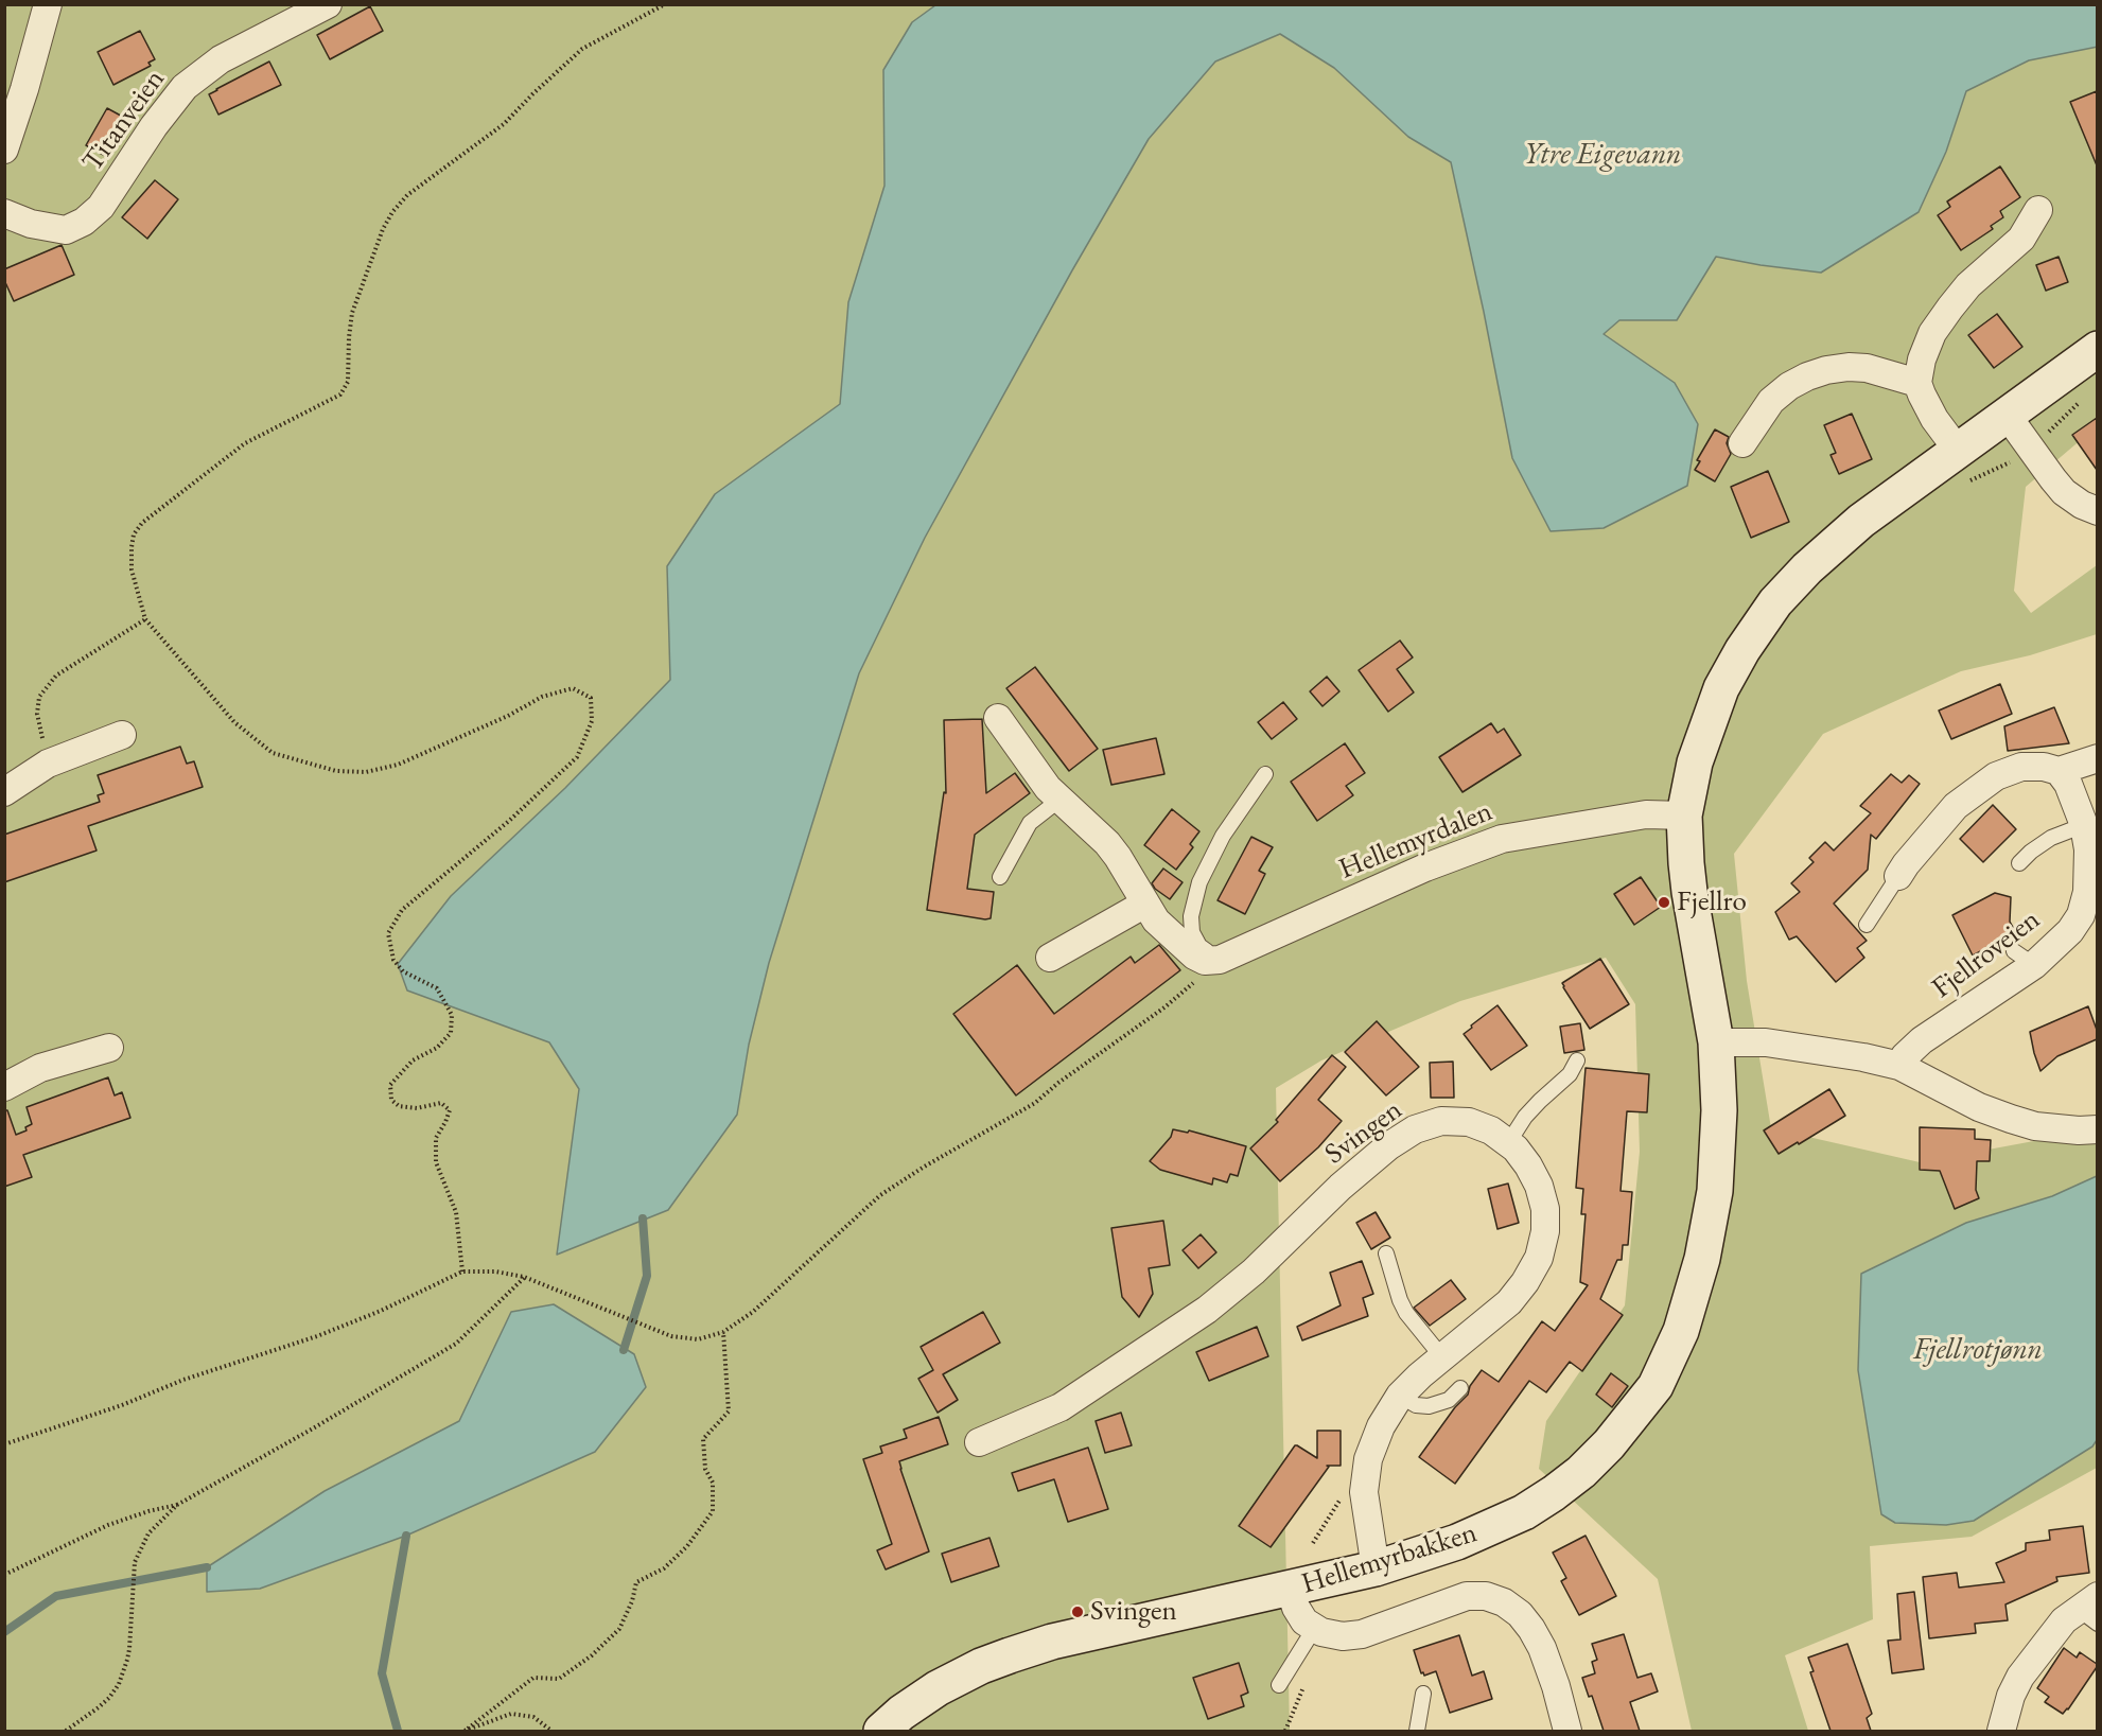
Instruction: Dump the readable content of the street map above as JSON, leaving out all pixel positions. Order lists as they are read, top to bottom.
{
  "streets": {
    "street": [
      "Titanveien",
      "Hellemyrdalen",
      "Fjellroveien",
      "Svingen",
      "Hellemyrbakken"
    ]
  },
  "crossings": [
    ["Hellemyrdalen", "Hellemyrbakken"],
    ["Svingen", "Hellemyrbakken"]
  ],
  "water": ["Ytre Eigevann", "Fjellrotjønn"],
  "places": ["Fjellro", "Svingen"]
}
